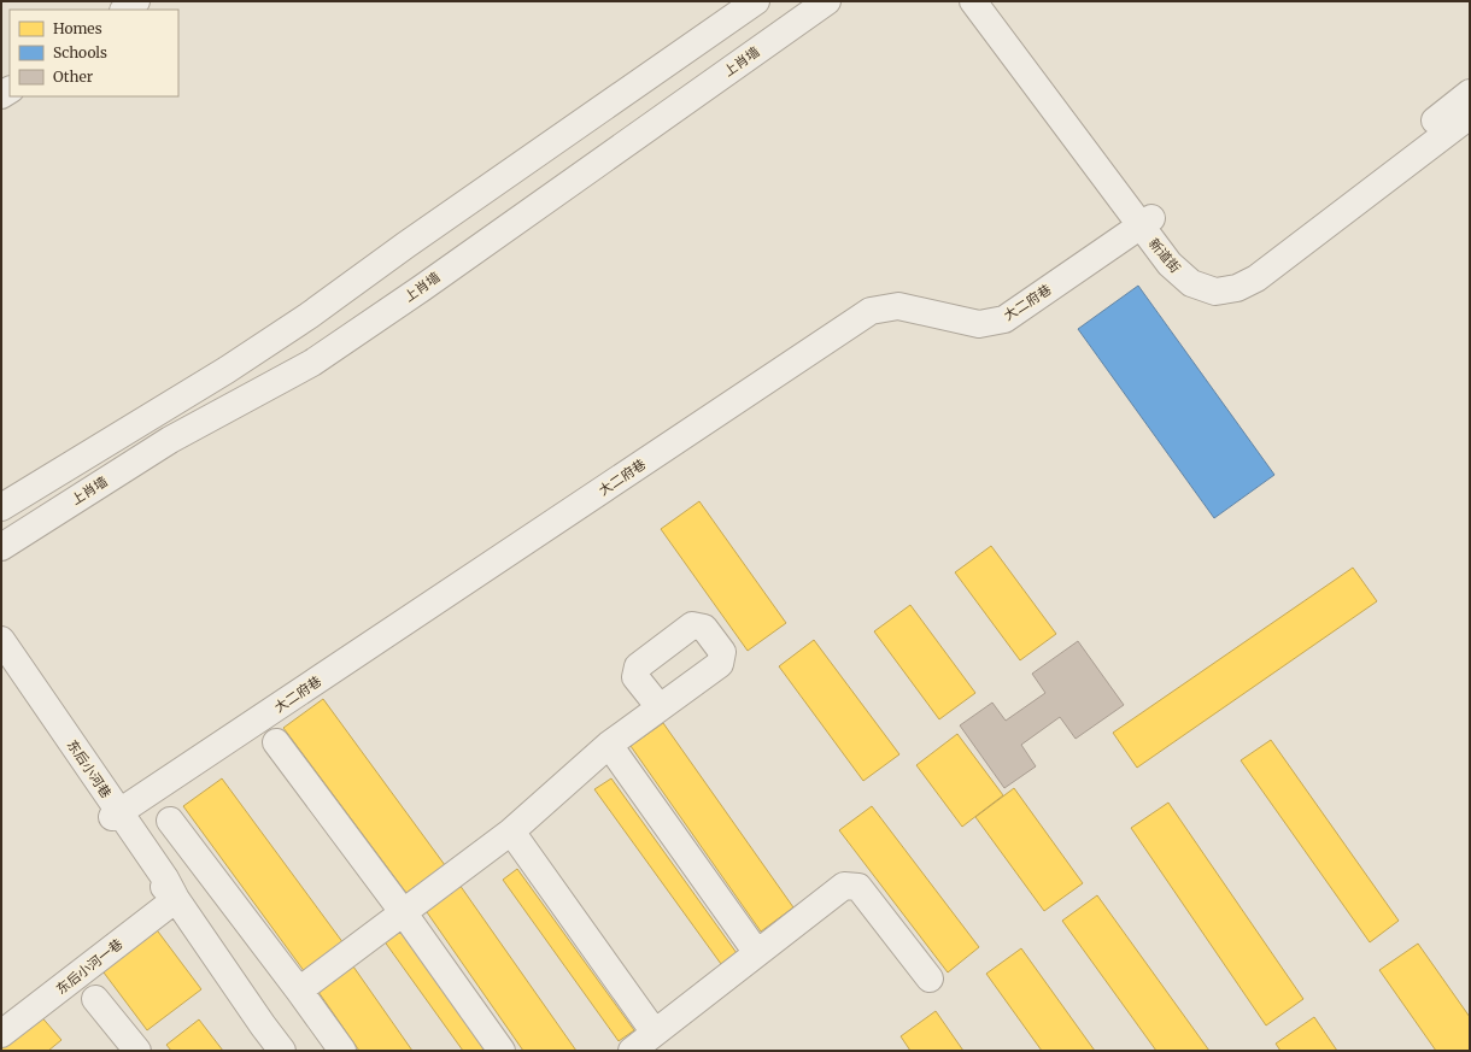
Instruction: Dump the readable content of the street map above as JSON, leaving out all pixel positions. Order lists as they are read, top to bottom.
{
  "streets": {
    "street": [
      "上肖墙",
      "新道街",
      "大二府巷",
      "东后小河巷",
      "东后小河一巷"
    ]
  },
  "crossings": [
    ["新道街", "大二府巷"],
    ["大二府巷", "东后小河巷"],
    ["东后小河巷", "东后小河一巷"]
  ],
  "legend": ["Homes", "Schools", "Other"]
}
